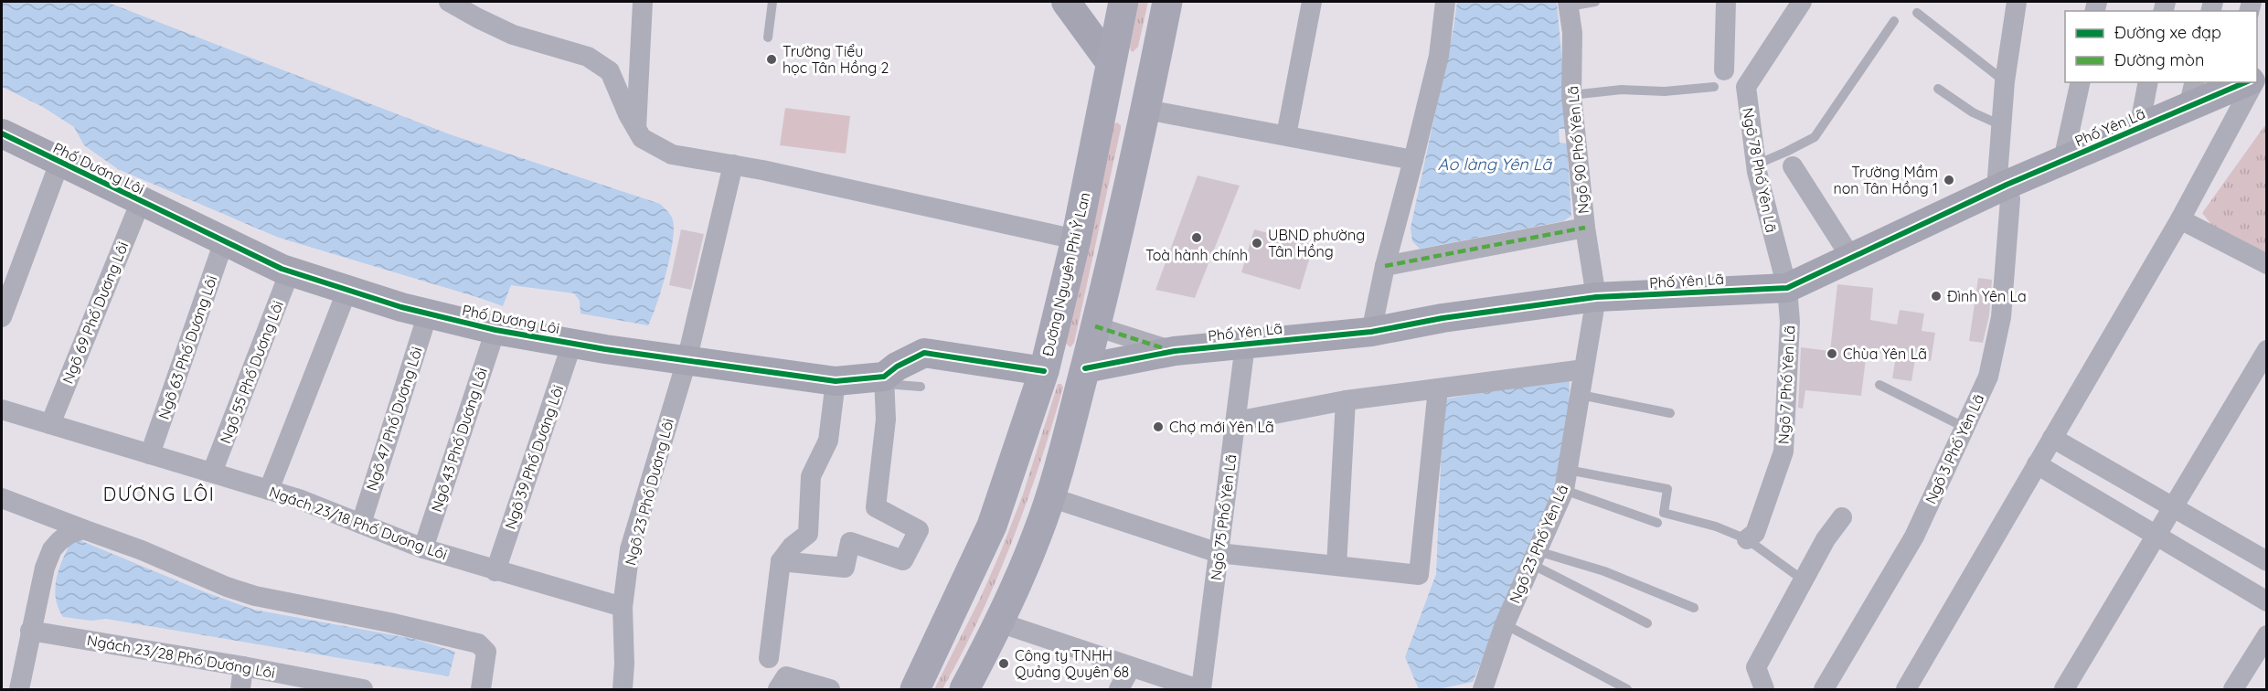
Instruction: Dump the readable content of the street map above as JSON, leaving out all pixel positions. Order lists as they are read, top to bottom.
{
  "streets": {
    "main road": ["Đường Nguyên Phi Ỷ Lan"],
    "street": [
      "Phố Yên Lã",
      "Ngõ 90 Phố Yên Lã",
      "Phố Dương Lôi",
      "Ngõ 78 Phố Yên Lã",
      "Ngõ 69 Phố Dương Lôi",
      "Ngõ 63 Phố Dương Lôi",
      "Ngõ 55 Phố Dương Lôi",
      "Ngõ 7 Phố Yên Lã",
      "Ngõ 47 Phố Dương Lôi",
      "Ngõ 43 Phố Dương Lôi",
      "Ngõ 3 Phố Yên Lã",
      "Ngõ 39 Phố Dương Lôi",
      "Ngõ 23 Phố Dương Lôi",
      "Ngõ 75 Phố Yên Lã",
      "Ngách 23/18 Phố Dương Lôi",
      "Ngõ 23 Phố Yên Lã",
      "Ngách 23/28 Phố Dương Lôi"
    ]
  },
  "crossings": [
    ["Phố Yên Lã", "Ngõ 90 Phố Yên Lã"],
    ["Phố Yên Lã", "Ngõ 78 Phố Yên Lã"],
    ["Phố Yên Lã", "Ngõ 7 Phố Yên Lã"],
    ["Phố Yên Lã", "Ngõ 3 Phố Yên Lã"],
    ["Phố Yên Lã", "Ngõ 75 Phố Yên Lã"],
    ["Phố Yên Lã", "Ngõ 23 Phố Yên Lã"],
    ["Ngõ 90 Phố Yên Lã", "Ngõ 23 Phố Yên Lã"],
    ["Phố Dương Lôi", "Đường Nguyên Phi Ỷ Lan"],
    ["Phố Dương Lôi", "Ngõ 69 Phố Dương Lôi"],
    ["Phố Dương Lôi", "Ngõ 63 Phố Dương Lôi"],
    ["Phố Dương Lôi", "Ngõ 55 Phố Dương Lôi"],
    ["Phố Dương Lôi", "Ngõ 47 Phố Dương Lôi"],
    ["Phố Dương Lôi", "Ngõ 43 Phố Dương Lôi"],
    ["Phố Dương Lôi", "Ngõ 39 Phố Dương Lôi"],
    ["Phố Dương Lôi", "Ngõ 23 Phố Dương Lôi"],
    ["Ngõ 78 Phố Yên Lã", "Ngõ 7 Phố Yên Lã"],
    ["Ngõ 69 Phố Dương Lôi", "Ngách 23/18 Phố Dương Lôi"],
    ["Ngõ 63 Phố Dương Lôi", "Ngách 23/18 Phố Dương Lôi"],
    ["Ngõ 55 Phố Dương Lôi", "Ngách 23/18 Phố Dương Lôi"],
    ["Ngõ 47 Phố Dương Lôi", "Ngách 23/18 Phố Dương Lôi"],
    ["Ngõ 43 Phố Dương Lôi", "Ngách 23/18 Phố Dương Lôi"],
    ["Ngõ 39 Phố Dương Lôi", "Ngách 23/18 Phố Dương Lôi"],
    ["Ngõ 23 Phố Dương Lôi", "Ngách 23/18 Phố Dương Lôi"]
  ],
  "districts": ["DƯƠNG LÔI"],
  "water": ["Ao làng Yên Lã"],
  "places": [
    "Trường Tiểu học Tân Hồng 2",
    "Trường Mầm non Tân Hồng 1",
    "Toà hành chính",
    "UBND phường Tân Hồng",
    "Đình Yên La",
    "Chùa Yên Lã",
    "Chợ mới Yên Lã",
    "Công ty TNHH Quảng Quyên 68"
  ],
  "legend": ["Đường xe đạp", "Đường mòn"]
}
